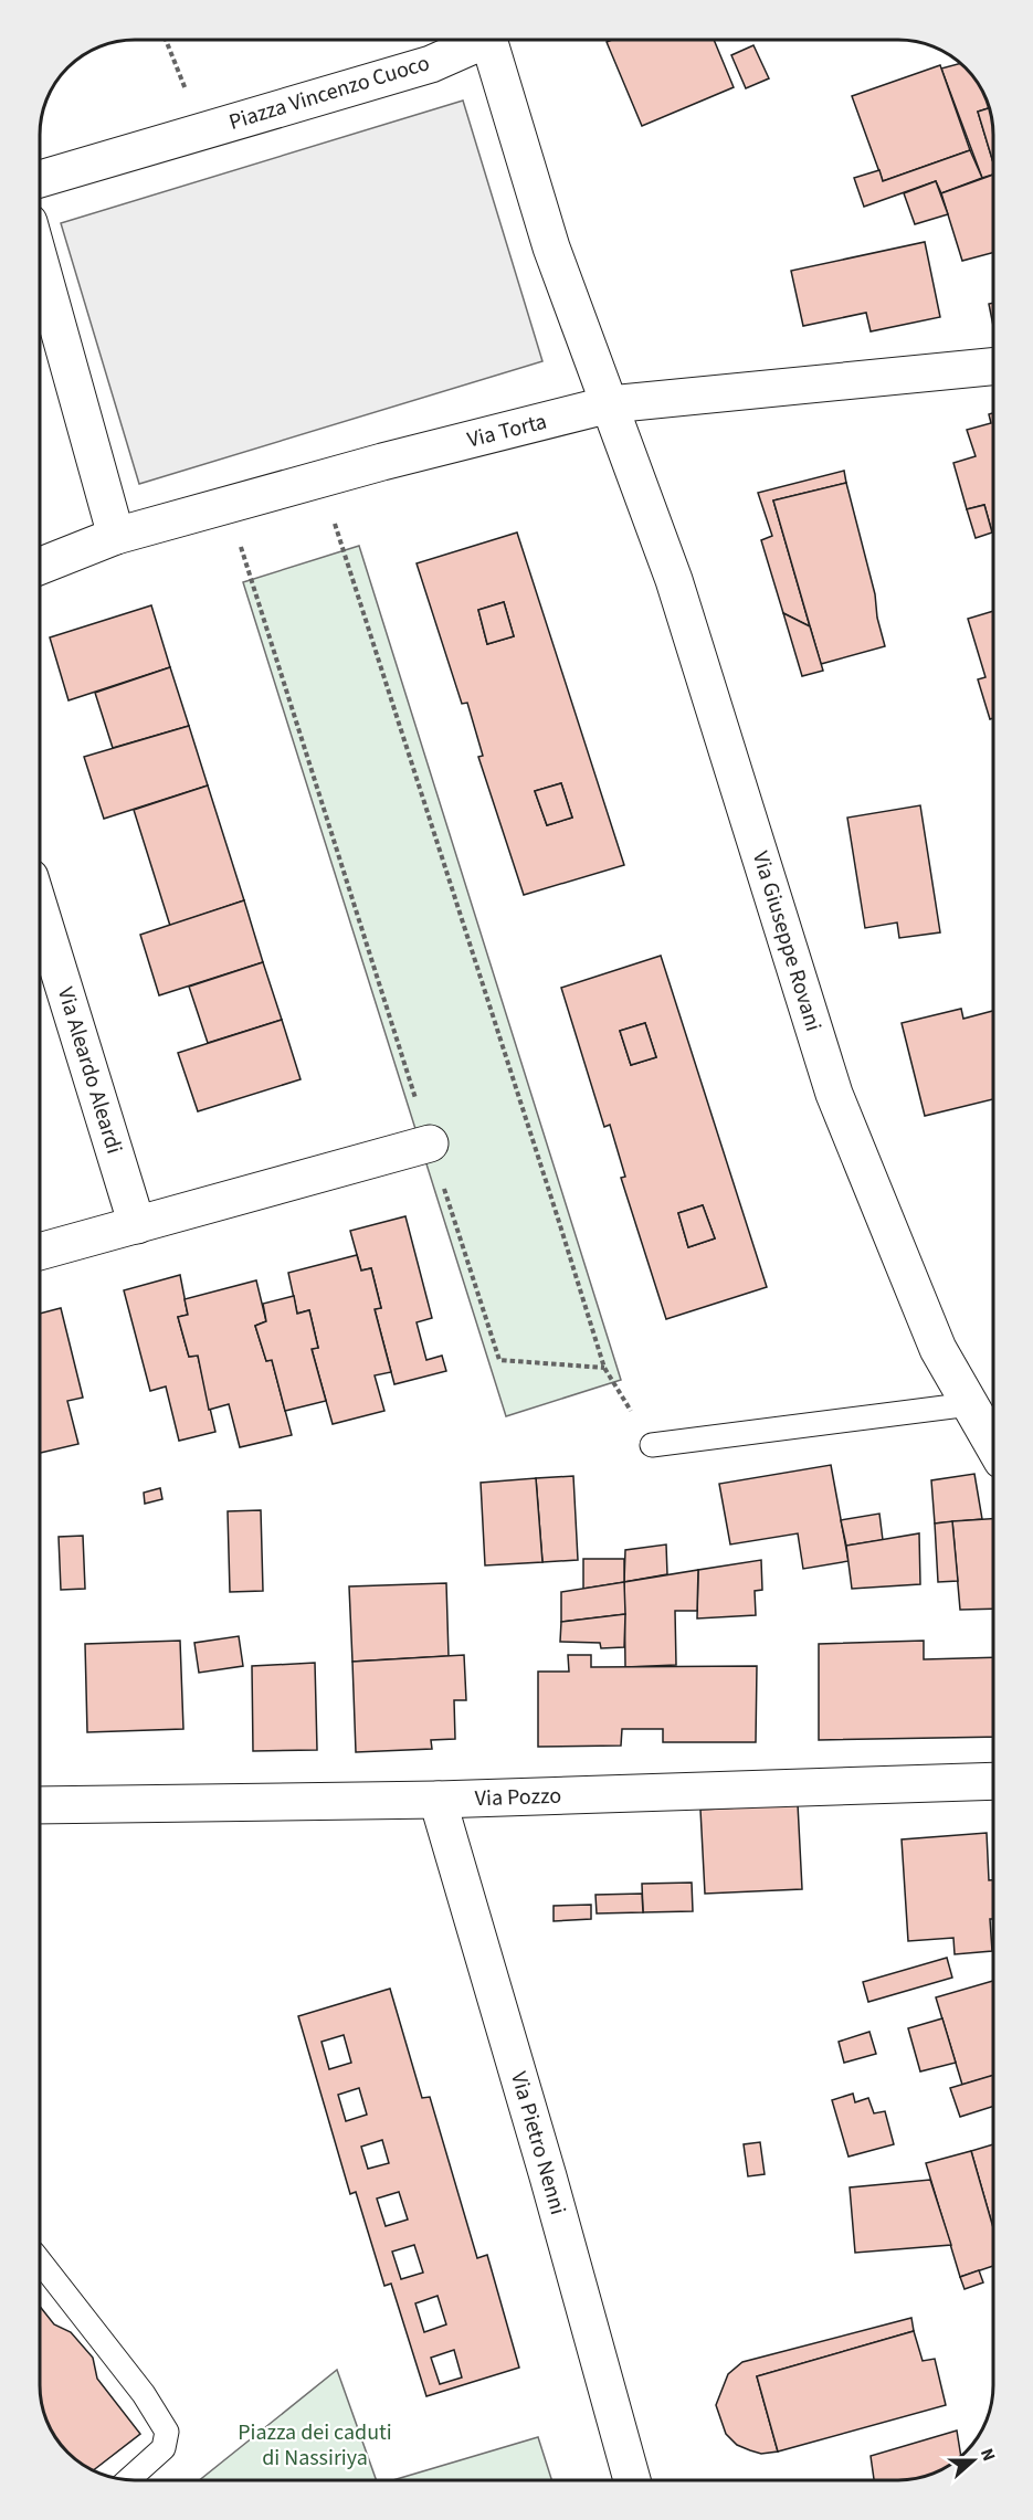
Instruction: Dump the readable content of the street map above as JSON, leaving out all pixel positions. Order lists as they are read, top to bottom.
{
  "streets": {
    "street": [
      "Piazza Vincenzo Cuoco",
      "Via Torta",
      "Via Giuseppe Rovani",
      "Via Aleardo Aleardi",
      "Via Pozzo",
      "Via Pietro Nenni"
    ]
  },
  "crossings": [
    ["Piazza Vincenzo Cuoco", "Via Torta"],
    ["Piazza Vincenzo Cuoco", "Via Giuseppe Rovani"],
    ["Via Torta", "Via Giuseppe Rovani"],
    ["Via Pozzo", "Via Pietro Nenni"]
  ],
  "parks": ["Piazza dei caduti di Nassiriya"],
  "north": "right"
}
